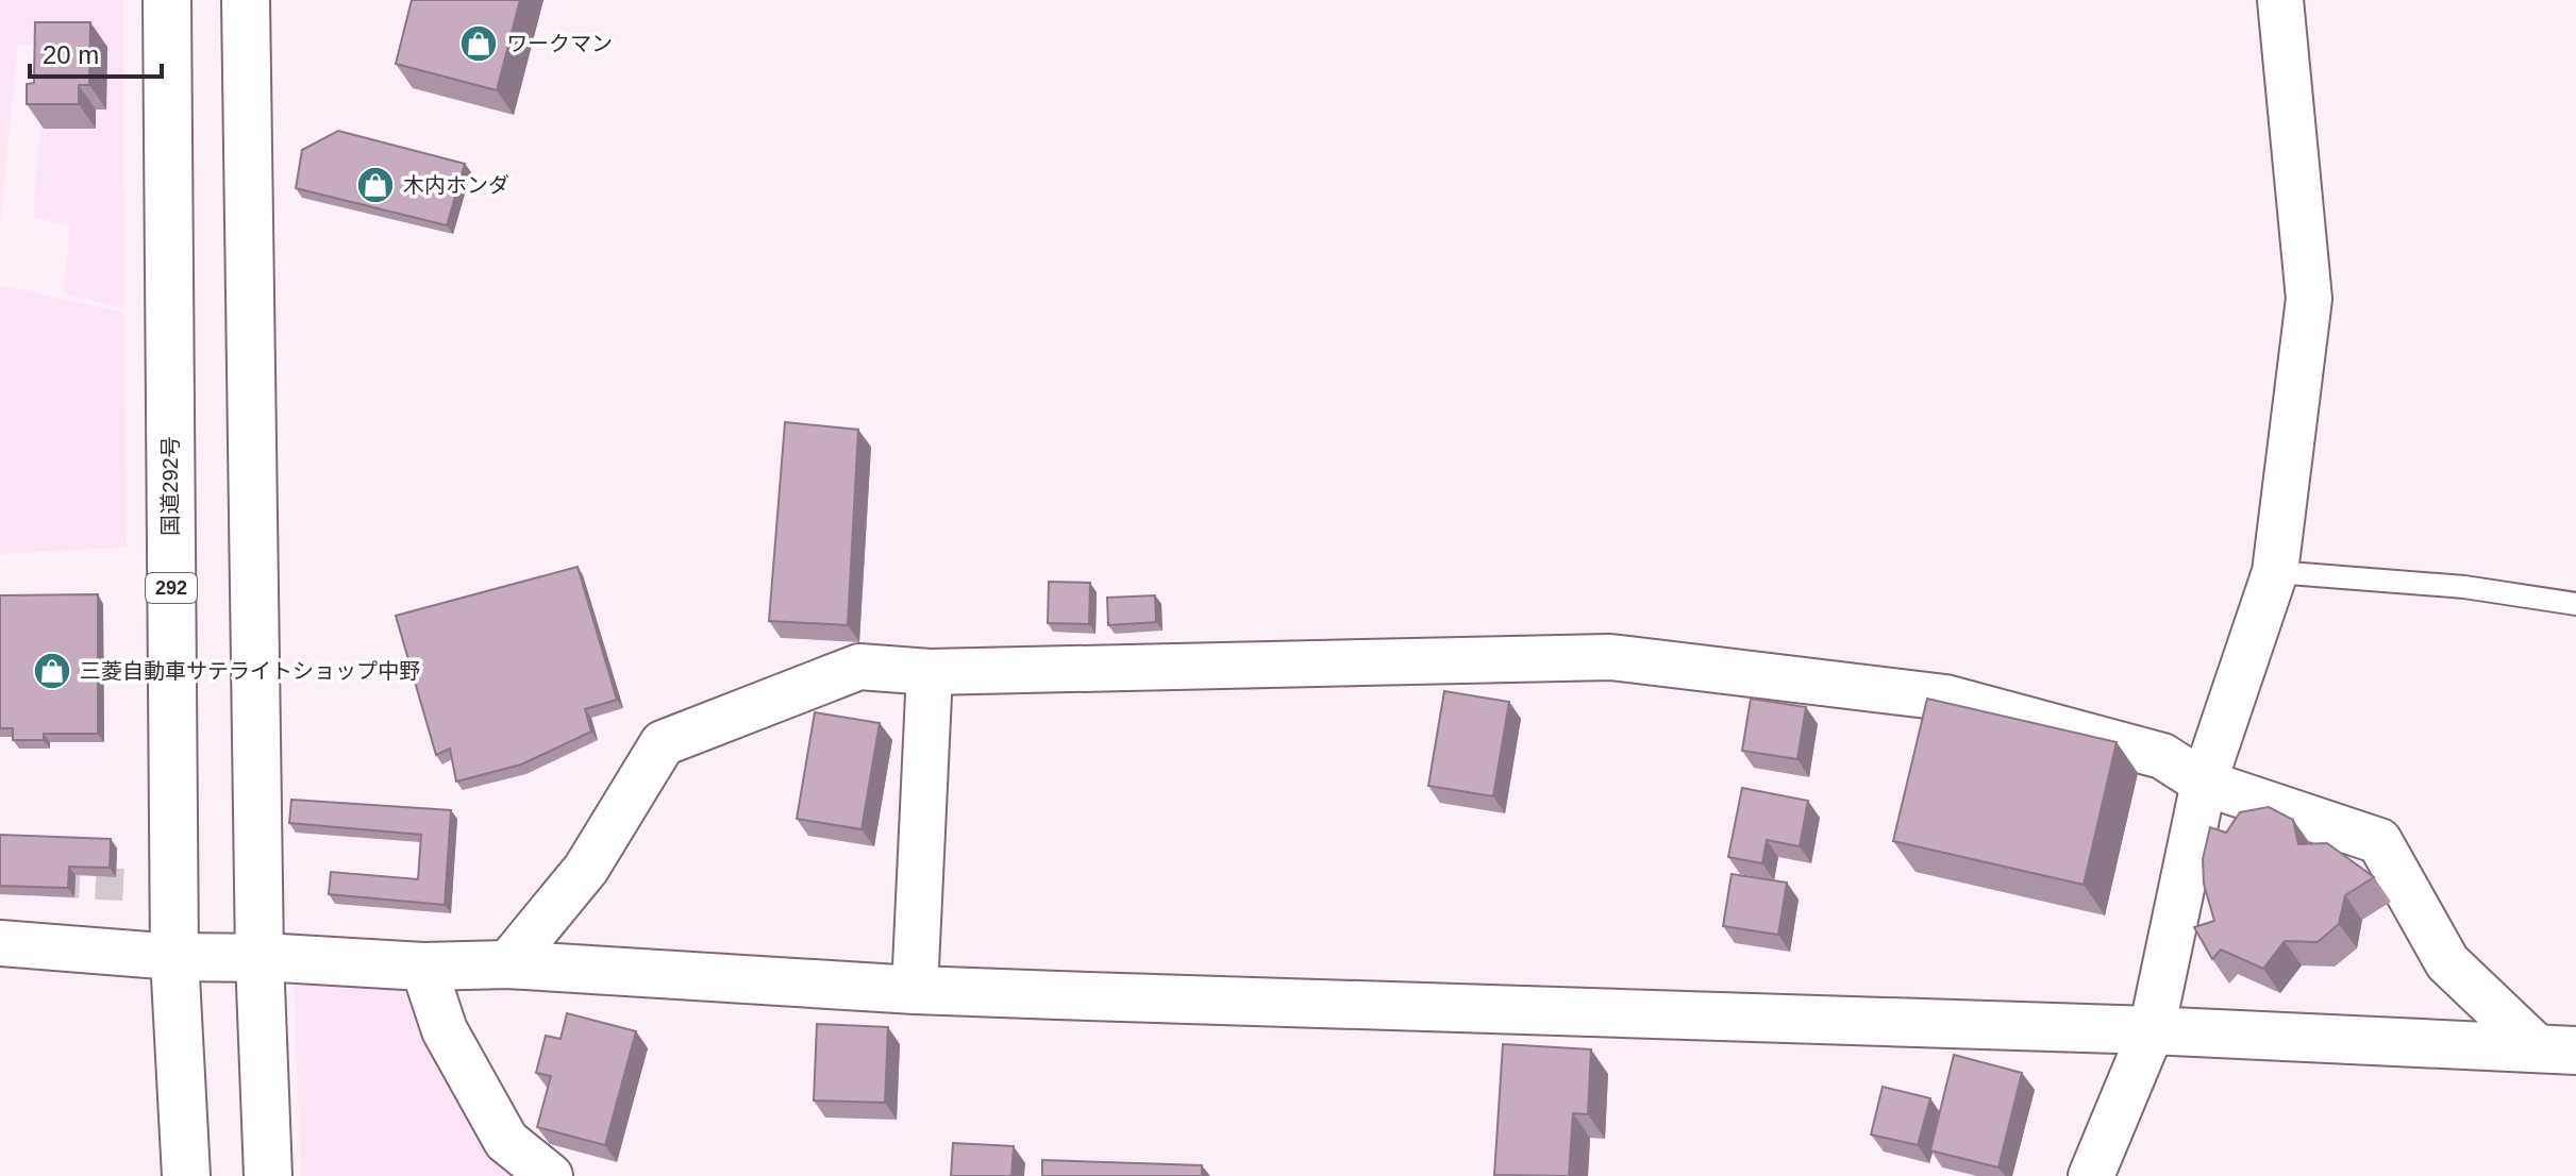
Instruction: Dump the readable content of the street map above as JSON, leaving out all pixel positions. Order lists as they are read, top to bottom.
{
  "streets": {
    "main road": ["国道292号", "292"]
  },
  "places": {
    "shop": ["ワークマン", "木内ホンダ", "三菱自動車サテライトショップ中野"]
  },
  "scale_bar": "20 m"
}
